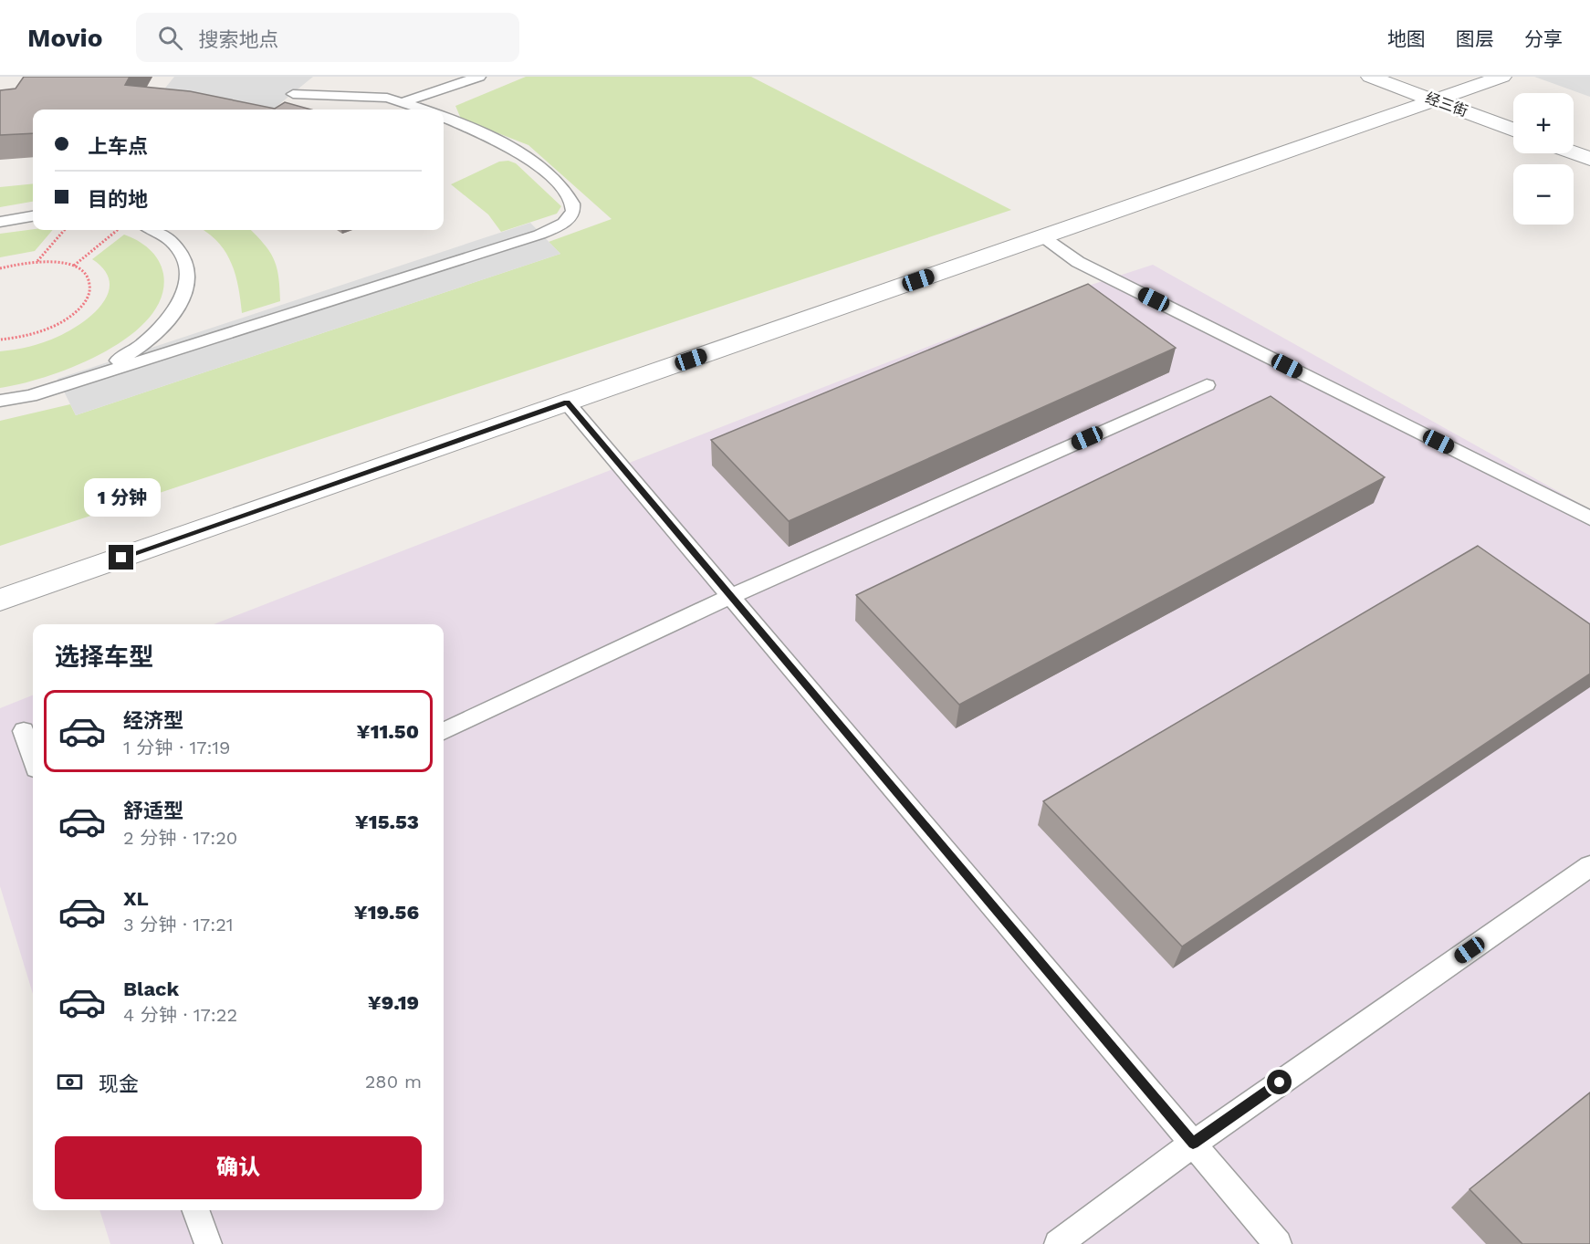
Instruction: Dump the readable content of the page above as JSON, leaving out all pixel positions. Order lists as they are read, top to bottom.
{
  "streets": {
    "street": ["经三街"]
  },
  "page": {
    "header": "Movio",
    "search": "搜索地点",
    "nav": ["地图", "图层", "分享"],
    "map_buttons": ["+", "−"],
    "banner": ["上车点", "目的地"],
    "bubble": "1 分钟",
    "heading": "选择车型",
    "list": [
      {
        "name": "经济型",
        "note": "1 分钟 · 17:19",
        "value": "¥11.50"
      },
      {
        "name": "舒适型",
        "note": "2 分钟 · 17:20",
        "value": "¥15.53"
      },
      {
        "name": "XL",
        "note": "3 分钟 · 17:21",
        "value": "¥19.56"
      },
      {
        "name": "Black",
        "note": "4 分钟 · 17:22",
        "value": "¥9.19"
      }
    ],
    "pay": ["现金", "280 m"],
    "buttons": "确认"
  }
}
